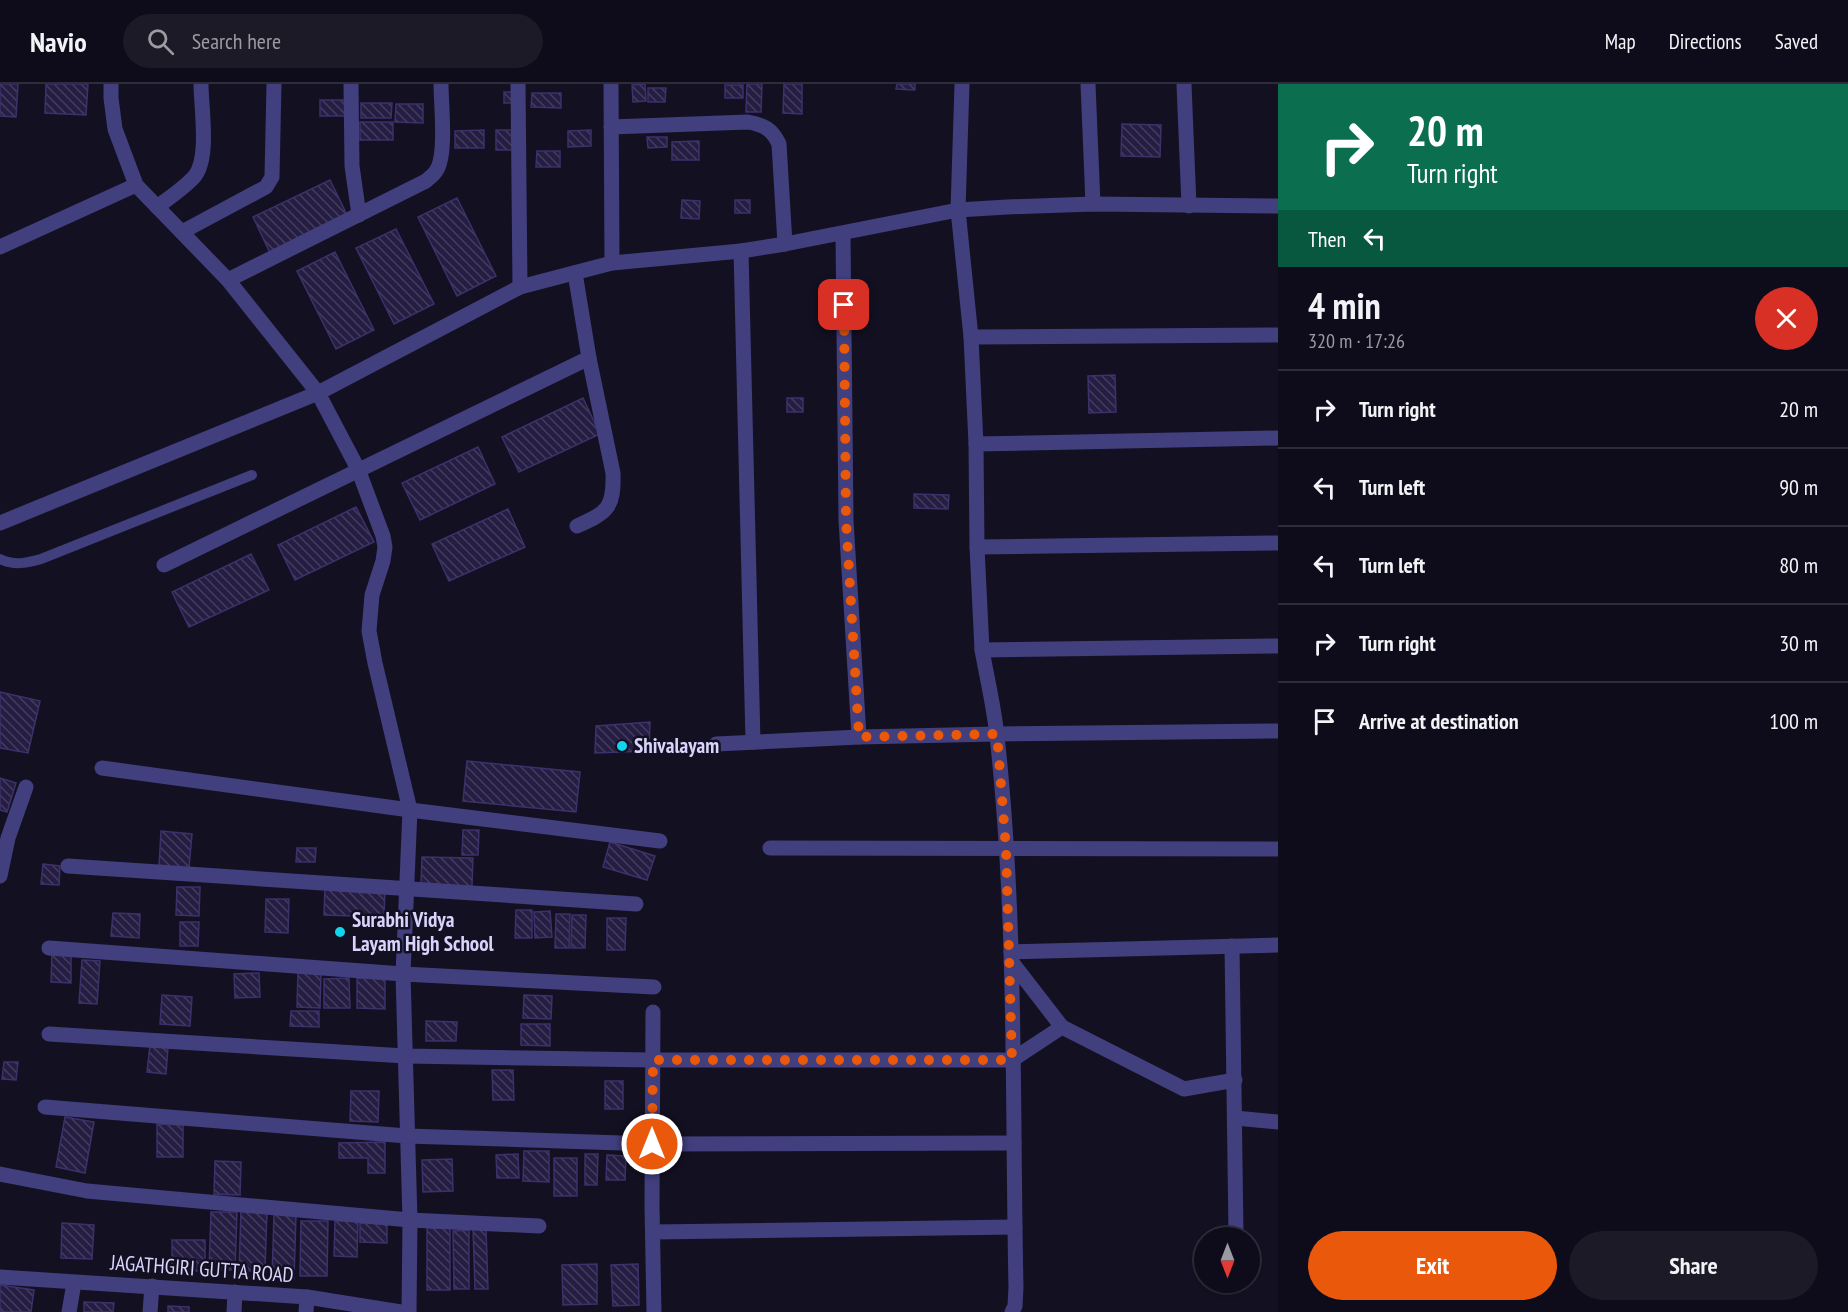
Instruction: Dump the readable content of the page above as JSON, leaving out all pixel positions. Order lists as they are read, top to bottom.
{
  "streets": {
    "street": ["JAGATHGIRI GUTTA ROAD"]
  },
  "places": ["Shivalayam", "Surabhi Vidya Layam High School"],
  "north": "bottom",
  "page": {
    "header": "Navio",
    "search": "Search here",
    "nav": ["Map", "Directions", "Saved"],
    "turn": ["20 m", "Turn right"],
    "then": "Then",
    "heading": ["4 min", "320 m · 17:26"],
    "list": [
      {
        "name": "Turn right",
        "value": "20 m"
      },
      {
        "name": "Turn left",
        "value": "90 m"
      },
      {
        "name": "Turn left",
        "value": "80 m"
      },
      {
        "name": "Turn right",
        "value": "30 m"
      },
      {
        "name": "Arrive at destination",
        "value": "100 m"
      }
    ],
    "buttons": ["Exit", "Share"]
  }
}
